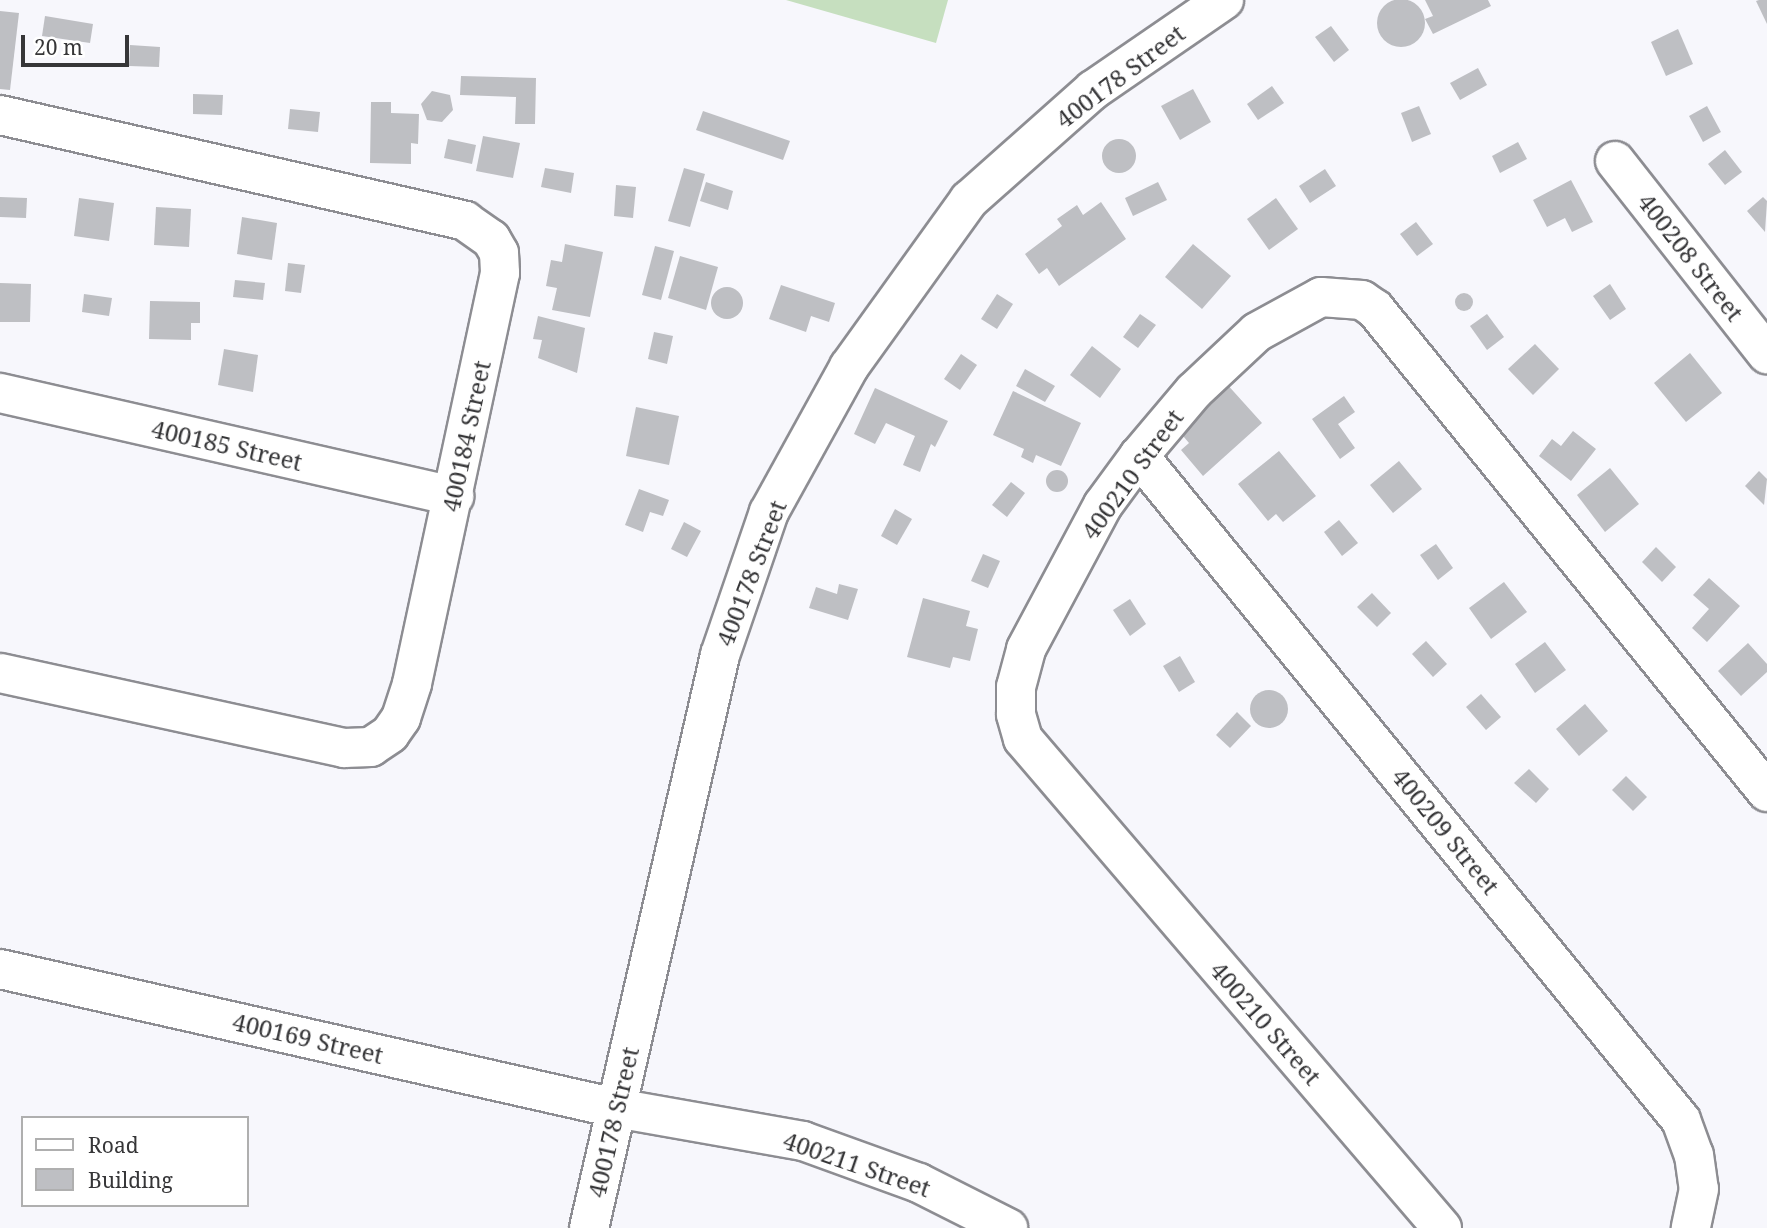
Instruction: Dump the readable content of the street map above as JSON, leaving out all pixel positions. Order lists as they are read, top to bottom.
{
  "streets": {
    "street": [
      "400178 Street",
      "400208 Street",
      "400184 Street",
      "400185 Street",
      "400210 Street",
      "400209 Street",
      "400169 Street",
      "400211 Street"
    ]
  },
  "crossings": [
    ["400178 Street", "400169 Street"],
    ["400178 Street", "400211 Street"],
    ["400184 Street", "400185 Street"],
    ["400210 Street", "400209 Street"],
    ["400169 Street", "400211 Street"]
  ],
  "legend": ["Road", "Building"],
  "scale_bar": "20 m"
}
